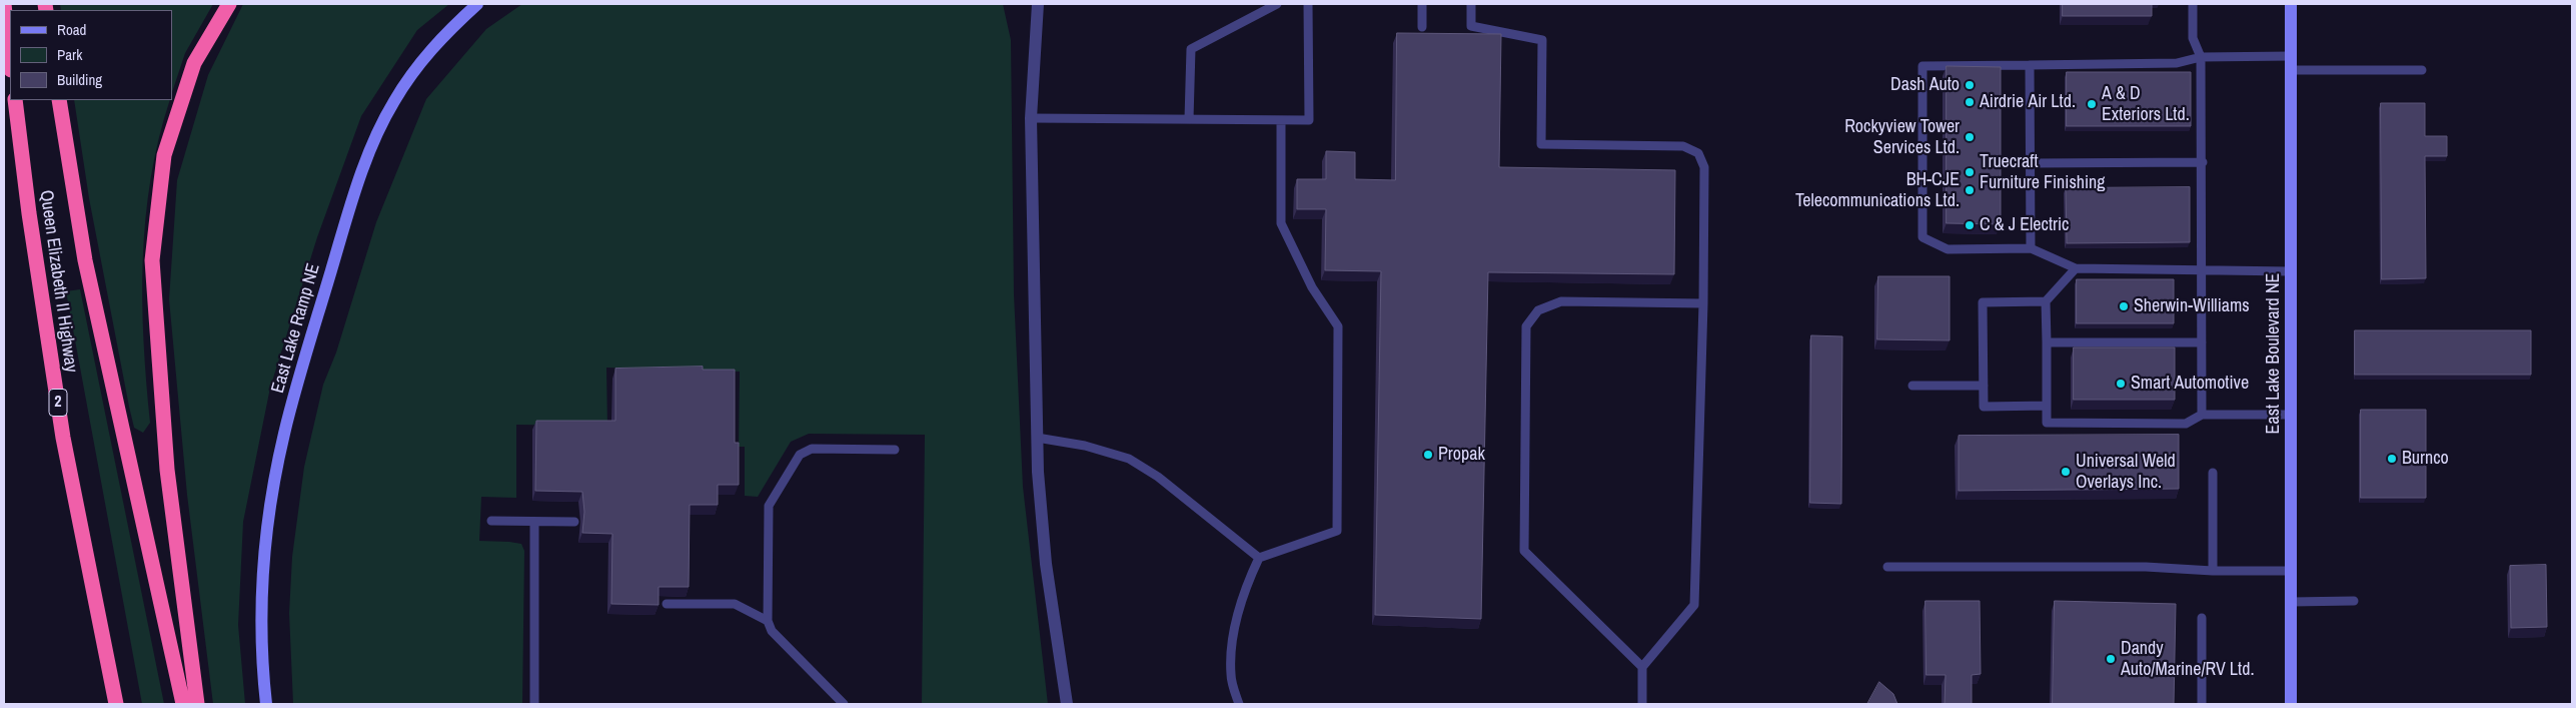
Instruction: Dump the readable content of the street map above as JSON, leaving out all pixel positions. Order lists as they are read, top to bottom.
{
  "streets": {
    "highway": ["Queen Elizabeth II Highway", "2"],
    "street": ["East Lake Ramp NE", "East Lake Boulevard NE"]
  },
  "places": [
    "Dash Auto",
    "Airdrie Air Ltd.",
    "A & D Exteriors Ltd.",
    "Rockyview Tower Services Ltd.",
    "Truecraft Furniture Finishing",
    "BH-CJE Telecommunications Ltd.",
    "C & J Electric",
    "Sherwin-Williams",
    "Smart Automotive",
    "Propak",
    "Burnco",
    "Universal Weld Overlays Inc.",
    "Dandy Auto/Marine/RV Ltd."
  ],
  "legend": ["Road", "Park", "Building"]
}
